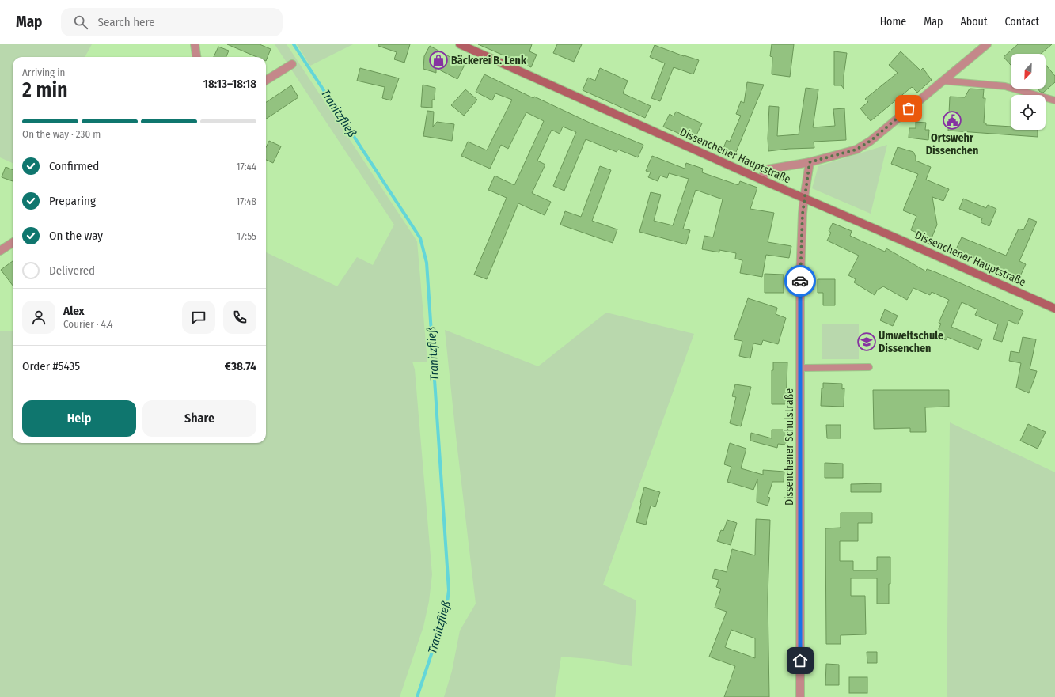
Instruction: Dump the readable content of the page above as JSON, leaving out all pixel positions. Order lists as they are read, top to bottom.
{
  "streets": {
    "main road": ["Dissenchener Hauptstraße"],
    "street": ["Dissenchener Schulstraße"]
  },
  "crossings": [
    ["Dissenchener Hauptstraße", "Dissenchener Schulstraße"]
  ],
  "water": ["Tranitzfließ"],
  "places": {
    "shop": ["Bäckerei B. Lenk"],
    "public building": ["Ortswehr Dissenchen"],
    "school or university": ["Umweltschule Dissenchen"]
  },
  "north": "bottom left",
  "page": {
    "header": "Map",
    "search": "Search here",
    "nav": [
      "Home",
      "Map",
      "About",
      "Contact"
    ],
    "heading": ["2 min", "Arriving in", "18:13–18:18"],
    "panel": [
      "Alex",
      "Courier · 4.4",
      "Order #5435",
      "€38.74"
    ],
    "bar": "On the way · 230 m",
    "list": [
      ["Confirmed", "17:44"],
      ["Preparing", "17:48"],
      ["On the way", "17:55"],
      "Delivered"
    ],
    "buttons": ["Help", "Share"]
  }
}
